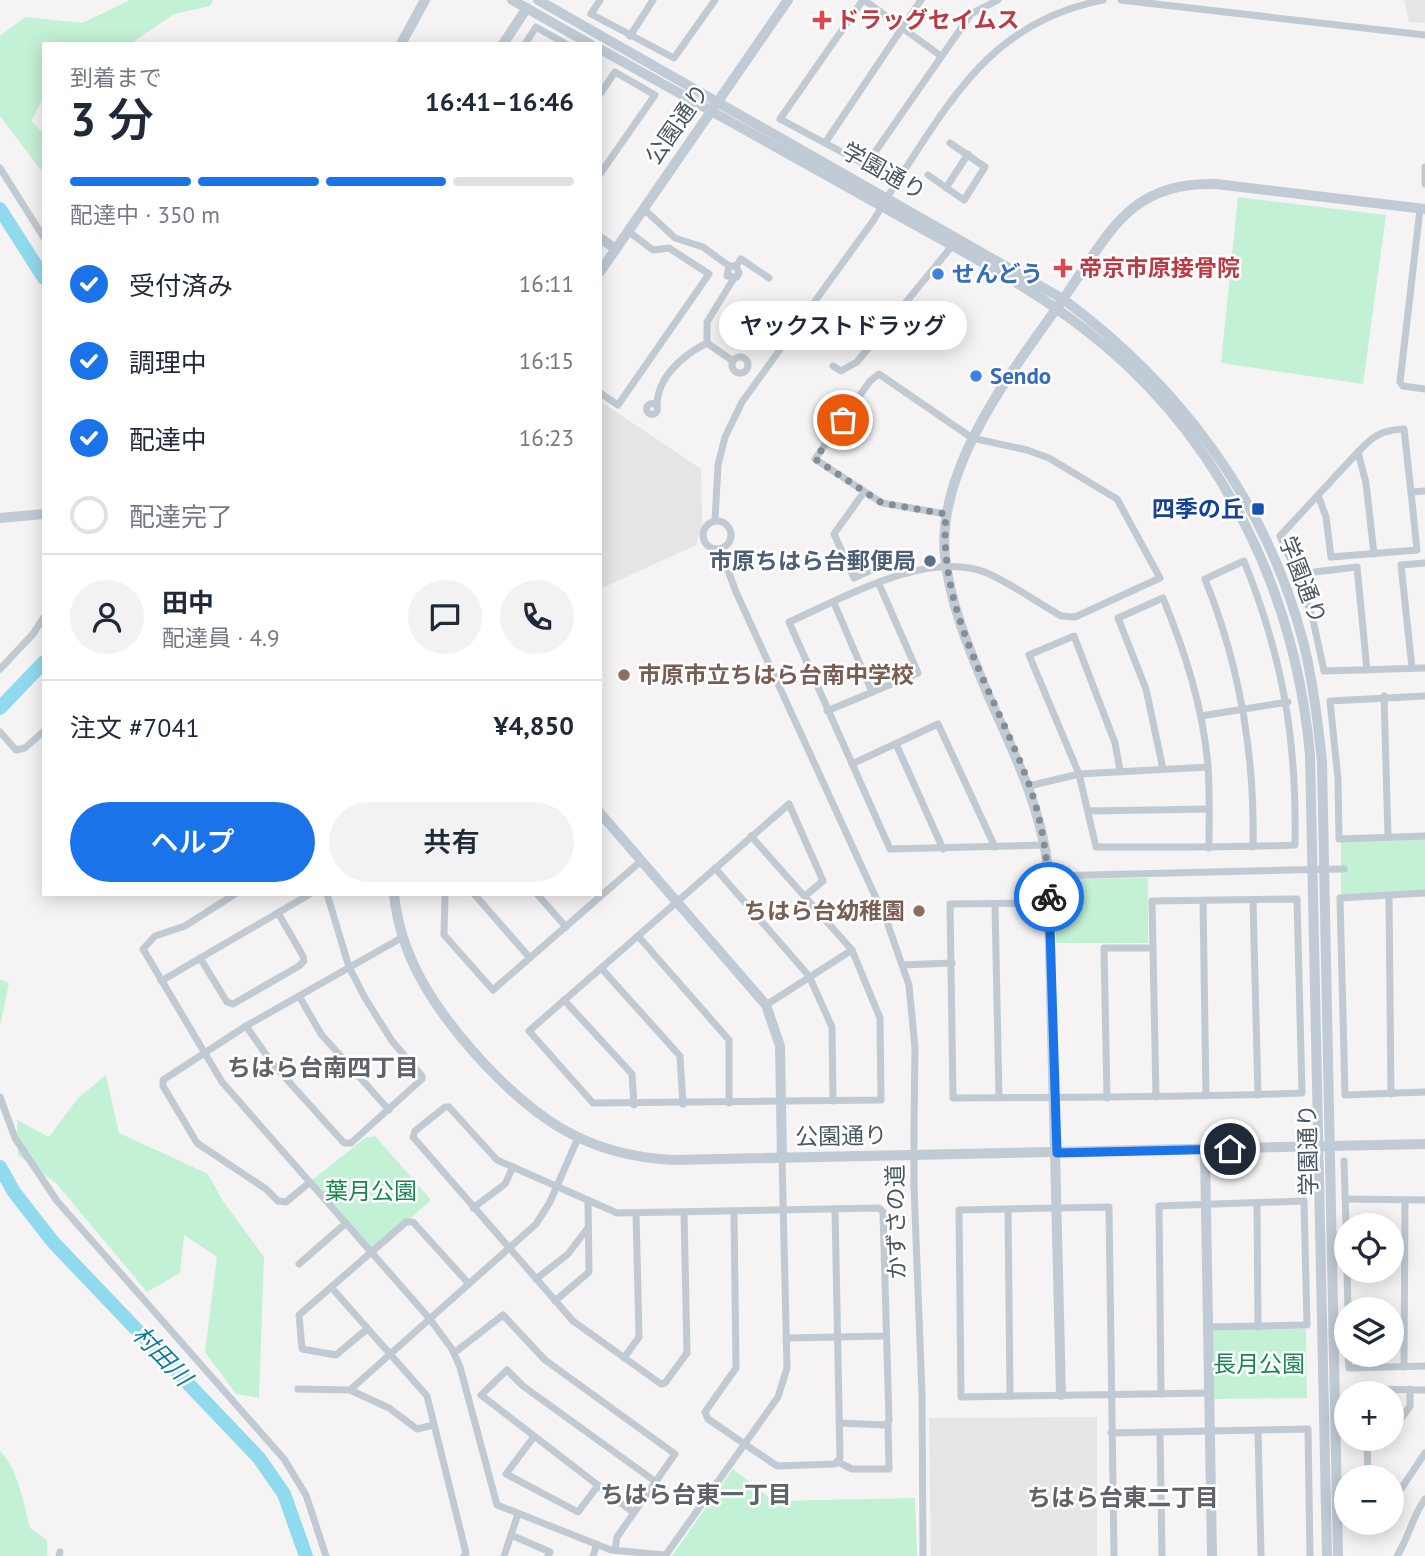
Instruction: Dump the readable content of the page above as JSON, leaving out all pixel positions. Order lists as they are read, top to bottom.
{
  "streets": {
    "street": ["公園通り", "学園通り", "かずさの道"]
  },
  "crossings": [
    ["公園通り", "学園通り"]
  ],
  "districts": ["ちはら台南四丁目", "ちはら台東一丁目", "ちはら台東二丁目"],
  "water": ["村田川"],
  "parks": ["葉月公園", "長月公園"],
  "places": {
    "health": ["ドラッグセイムス", "帝京市原接骨院"],
    "other": [
      "せんどう",
      "Sendo",
      "ヤックストドラッグ",
      "市原ちはら台郵便局",
      "市原市立ちはら台南中学校",
      "ちはら台幼稚園"
    ],
    "transit": ["四季の丘"]
  },
  "page": {
    "heading": ["3 分", "到着まで", "16:41–16:46"],
    "panel": [
      "田中",
      "配達員 · 4.9",
      "注文 #7041",
      "¥4,850"
    ],
    "bar": "配達中 · 350 m",
    "list": [
      ["受付済み", "16:11"],
      ["調理中", "16:15"],
      ["配達中", "16:23"],
      "配達完了"
    ],
    "bubble": "ヤックストドラッグ",
    "buttons": ["ヘルプ", "共有"],
    "map_buttons": ["+", "−"]
  }
}
